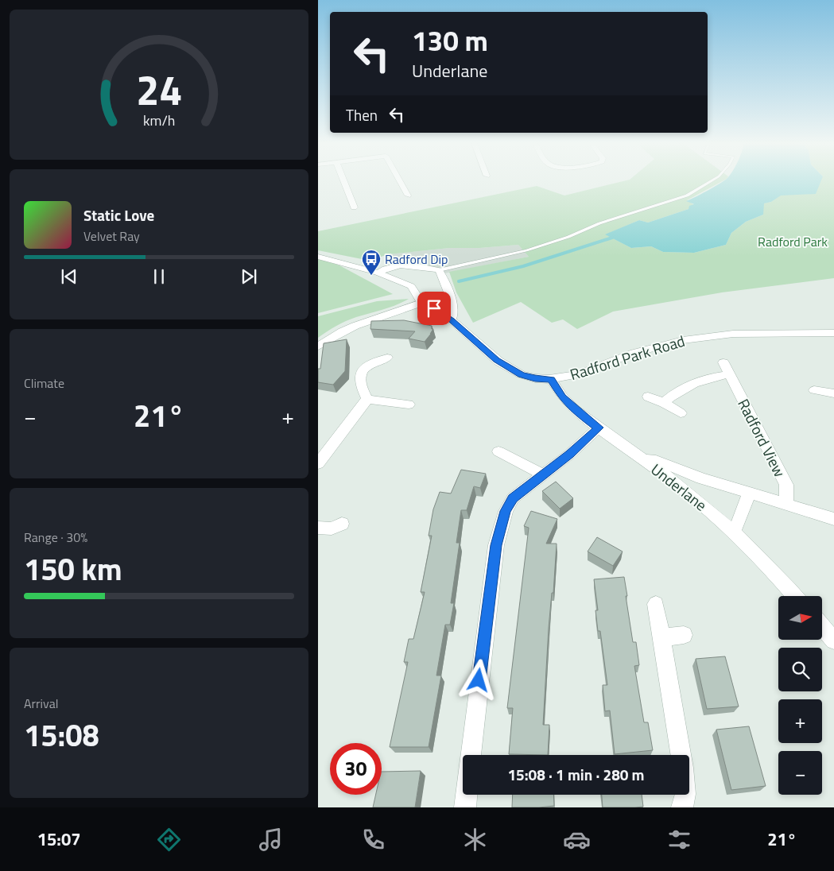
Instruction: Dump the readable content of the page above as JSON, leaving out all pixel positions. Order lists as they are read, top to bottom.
{
  "streets": {
    "street": ["Radford Park Road", "Radford View", "Underlane"]
  },
  "crossings": [
    ["Radford Park Road", "Underlane"]
  ],
  "parks": ["Radford Park"],
  "places": {
    "bus stop": ["Radford Dip"]
  },
  "north": "right",
  "page": {
    "turn": ["130 m", "Underlane"],
    "then": "Then",
    "song": ["Static Love", "Velvet Ray"],
    "tile": [
      "Climate",
      ["Range · 30%", "150 km"],
      ["Arrival", "15:08"]
    ],
    "heat": ["−", "21°", "+"],
    "map_buttons": ["+", "−"],
    "limit": "30",
    "trip": "15:08 · 1 min · 280 m",
    "tabs": ["15:07", "21°"],
    "gauge": ["24", "km/h"]
  }
}
